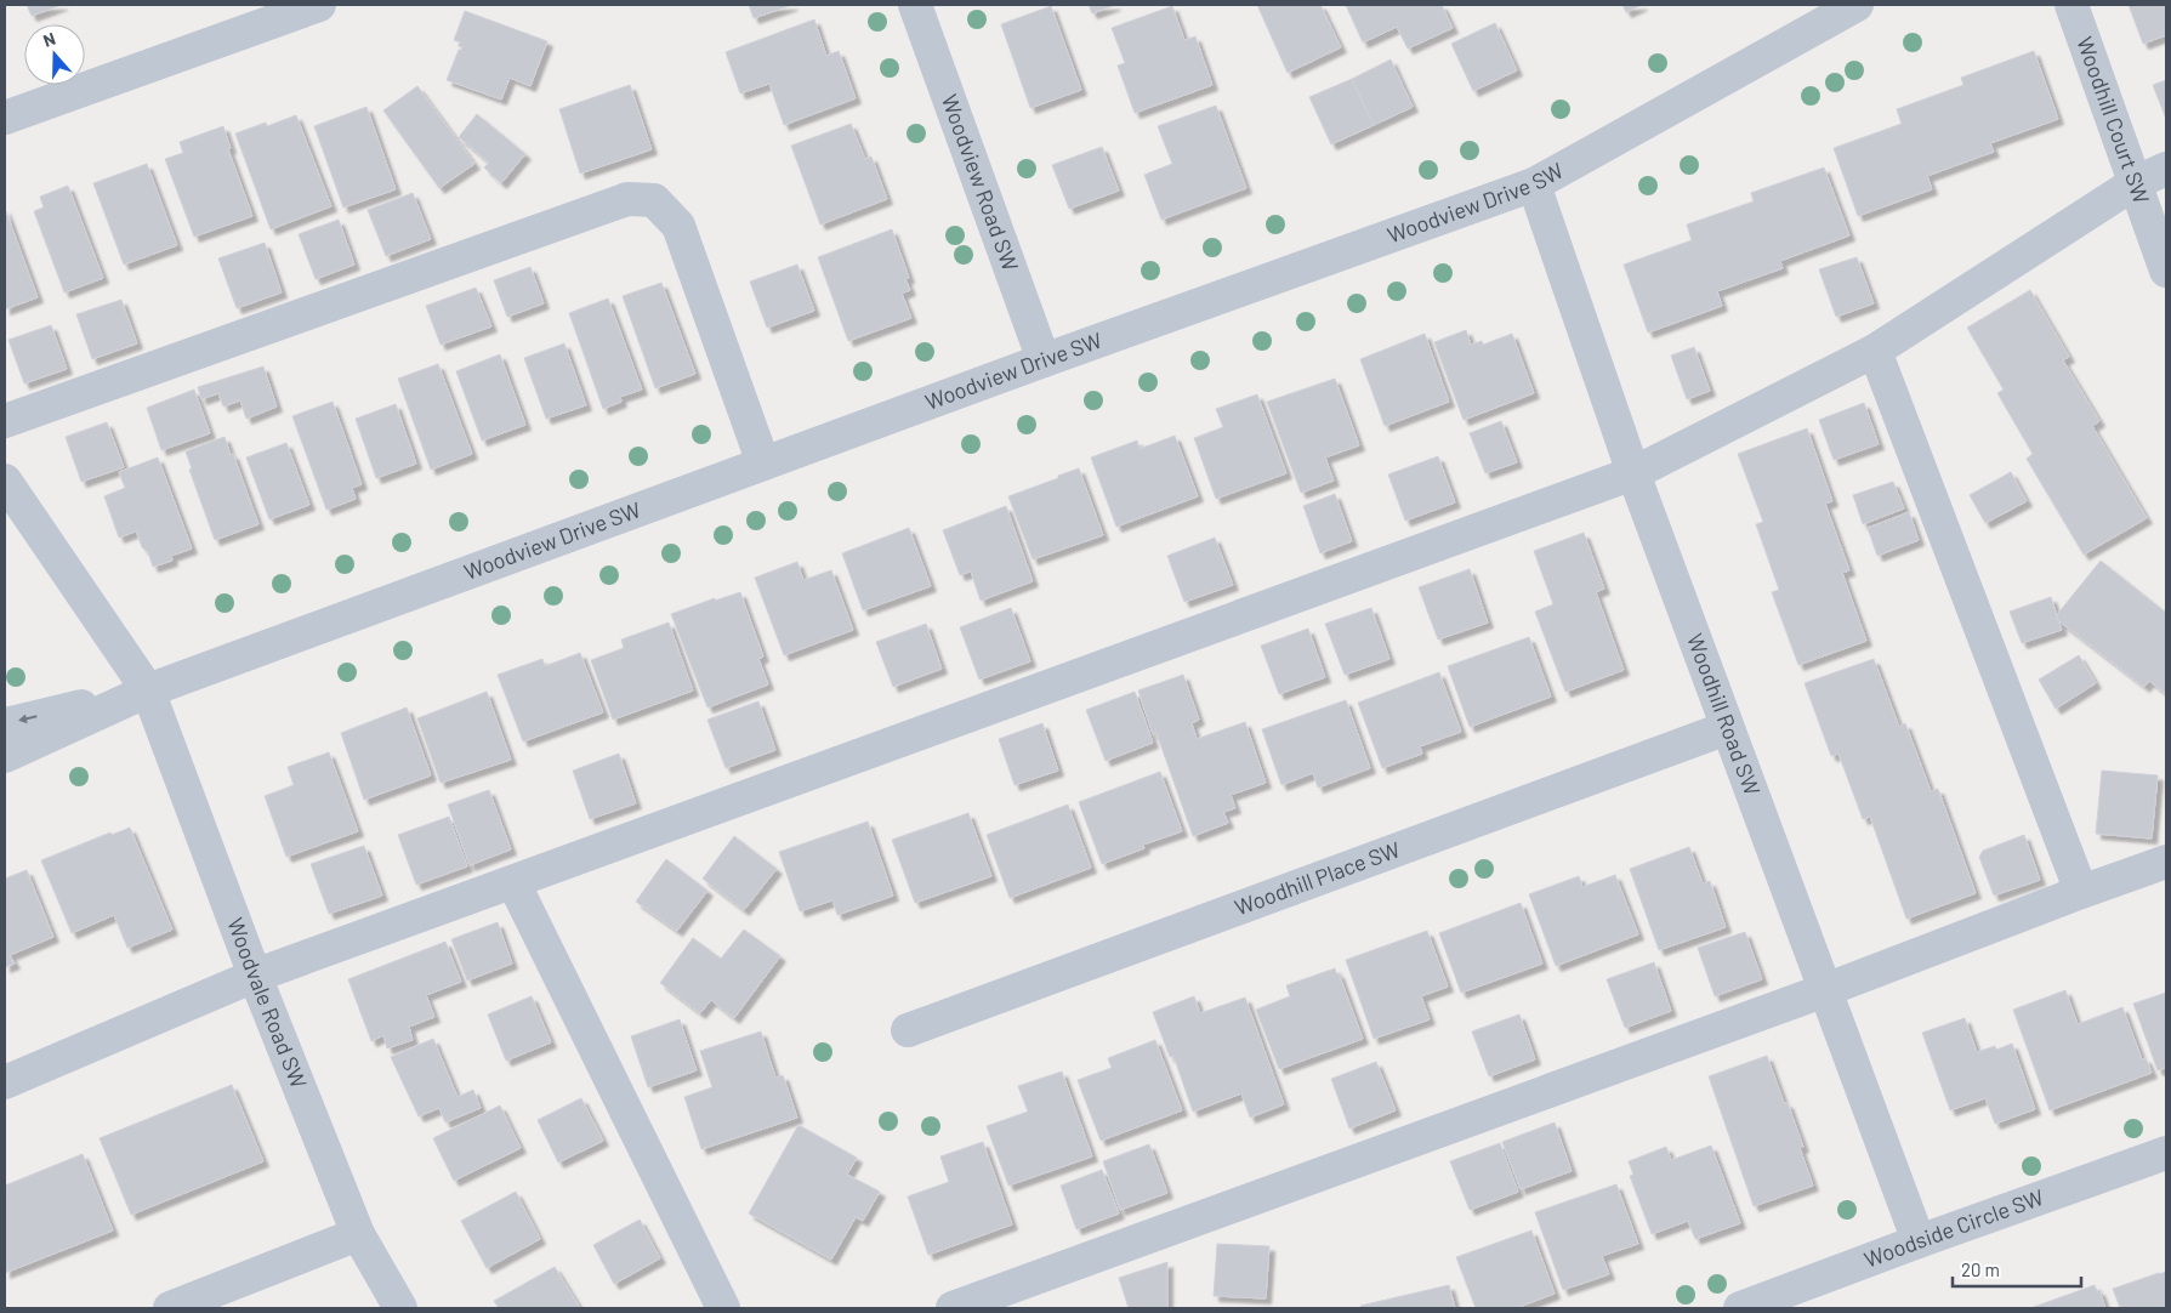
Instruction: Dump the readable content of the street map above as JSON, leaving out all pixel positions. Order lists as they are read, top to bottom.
{
  "streets": {
    "street": [
      "Woodhill Court SW",
      "Woodview Road SW",
      "Woodview Drive SW",
      "Woodhill Road SW",
      "Woodhill Place SW",
      "Woodvale Road SW",
      "Woodside Circle SW"
    ]
  },
  "crossings": [
    ["Woodview Road SW", "Woodview Drive SW"],
    ["Woodview Drive SW", "Woodhill Road SW"],
    ["Woodview Drive SW", "Woodvale Road SW"],
    ["Woodhill Road SW", "Woodhill Place SW"],
    ["Woodhill Road SW", "Woodside Circle SW"]
  ],
  "scale_bar": "20 m",
  "north": "top"
}
